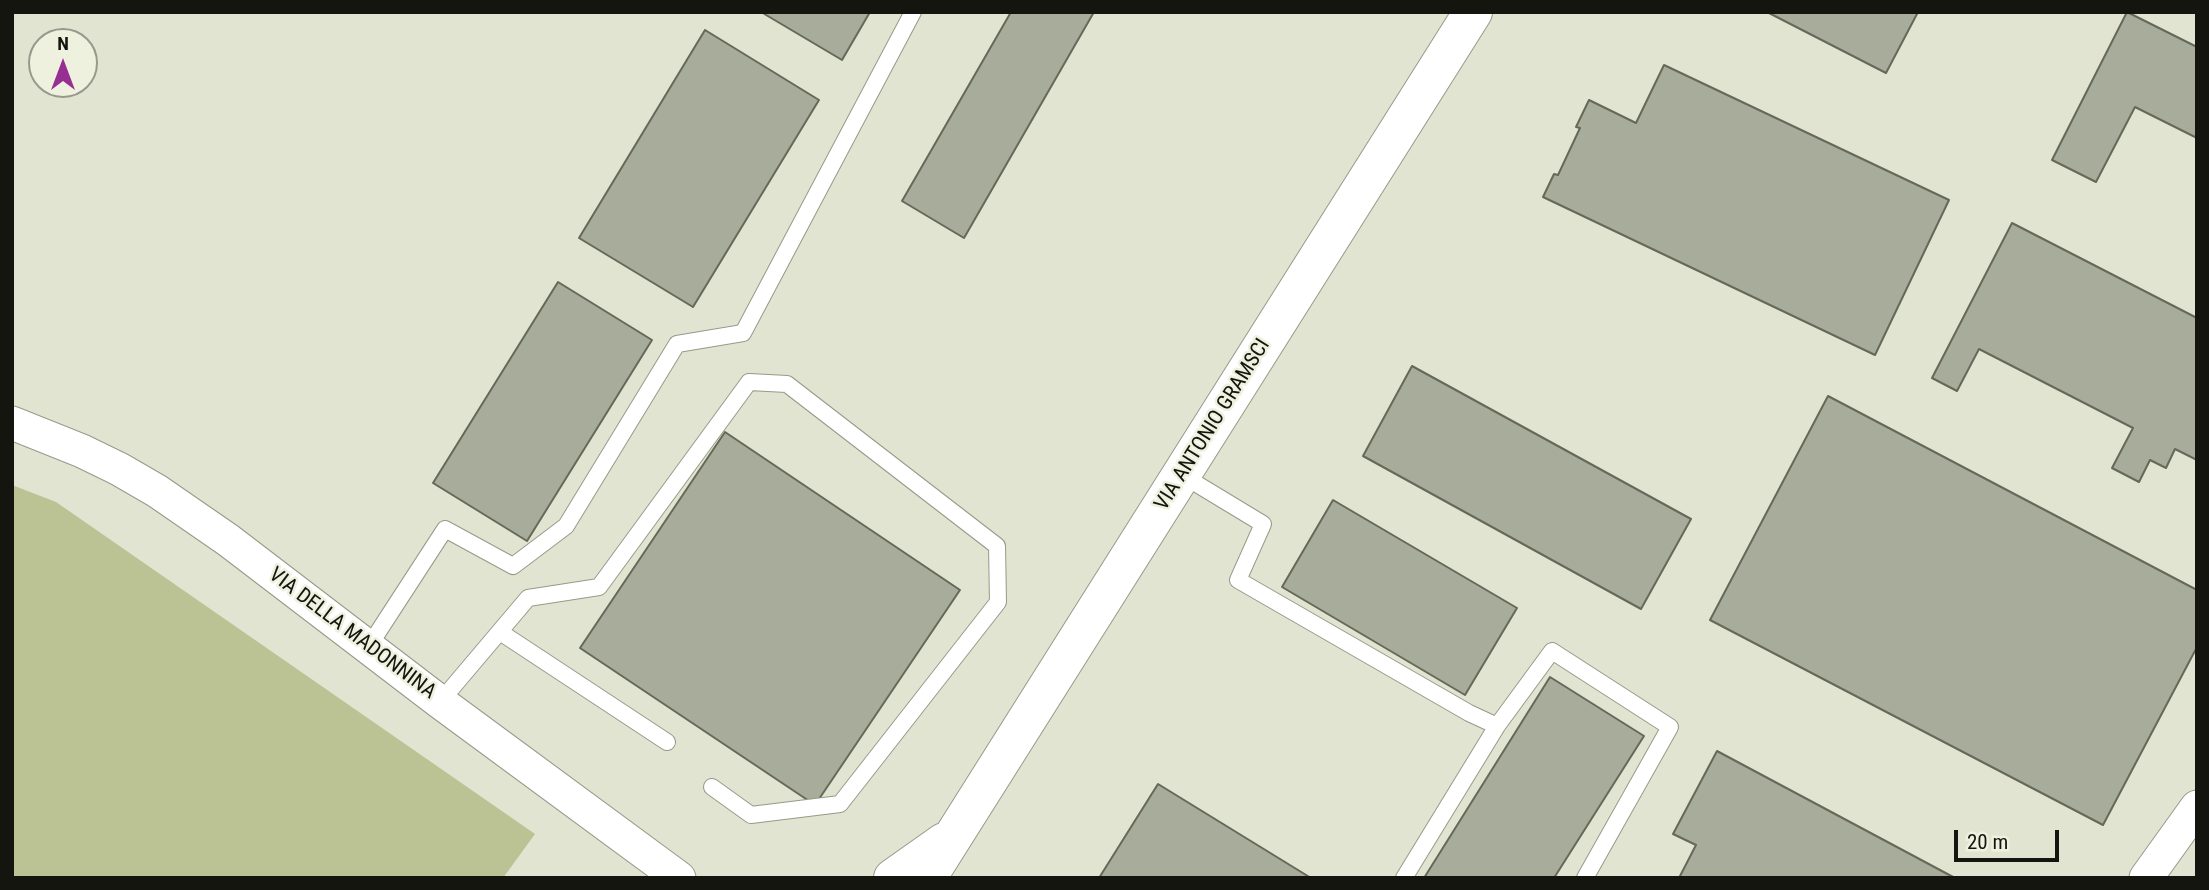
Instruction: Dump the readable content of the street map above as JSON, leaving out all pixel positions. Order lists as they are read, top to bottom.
{
  "streets": {
    "street": ["VIA ANTONIO GRAMSCI", "VIA DELLA MADONNINA"]
  },
  "scale_bar": "20 m",
  "north": "top"
}
